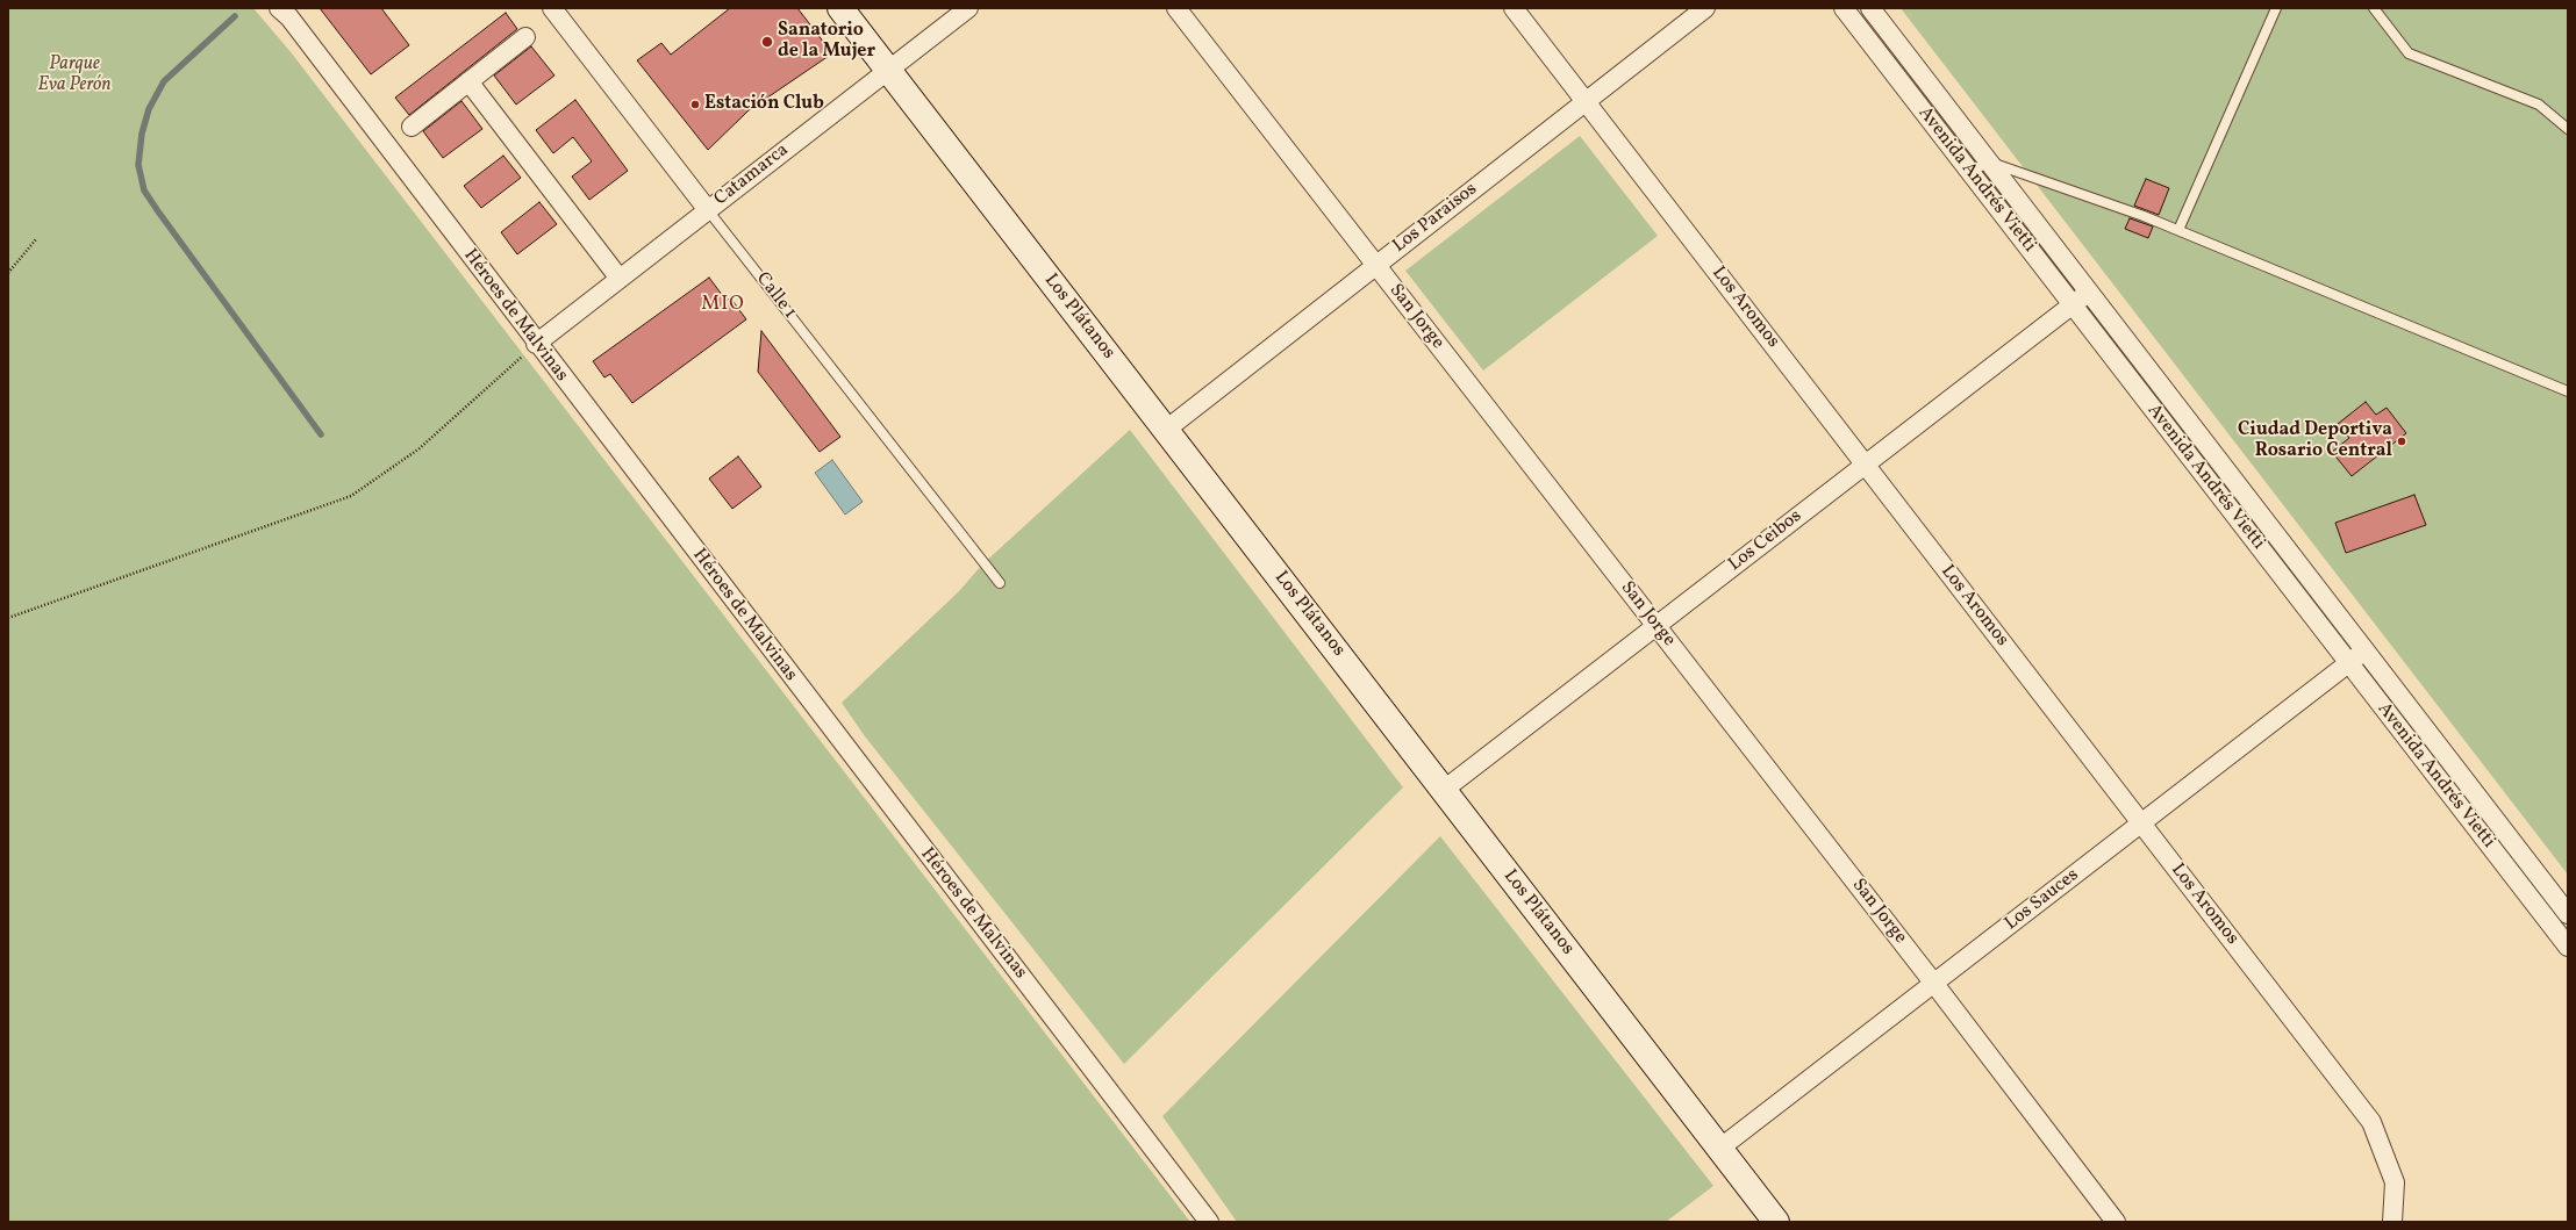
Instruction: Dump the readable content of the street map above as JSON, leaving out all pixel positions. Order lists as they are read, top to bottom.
{
  "streets": {
    "street": [
      "Catamarca",
      "Avenida Andrés Vietti",
      "Los Paraisos",
      "Calle 1",
      "Los Aromos",
      "Héroes de Malvinas",
      "Los Plátanos",
      "San Jorge",
      "Los Ceibos",
      "Los Sauces"
    ]
  },
  "crossings": [
    ["Catamarca", "Calle 1"],
    ["Catamarca", "Héroes de Malvinas"],
    ["Catamarca", "Los Plátanos"],
    ["Avenida Andrés Vietti", "Los Ceibos"],
    ["Avenida Andrés Vietti", "Los Sauces"],
    ["Los Paraisos", "Los Aromos"],
    ["Los Paraisos", "Los Plátanos"],
    ["Los Paraisos", "San Jorge"],
    ["Los Aromos", "Los Ceibos"],
    ["Los Aromos", "Los Sauces"],
    ["Los Plátanos", "Los Ceibos"],
    ["Los Plátanos", "Los Sauces"],
    ["San Jorge", "Los Ceibos"],
    ["San Jorge", "Los Sauces"]
  ],
  "districts": ["MIO"],
  "parks": ["Parque Eva Perón"],
  "places": ["Sanatorio de la Mujer", "Estación Club", "Ciudad Deportiva Rosario Central"]
}
